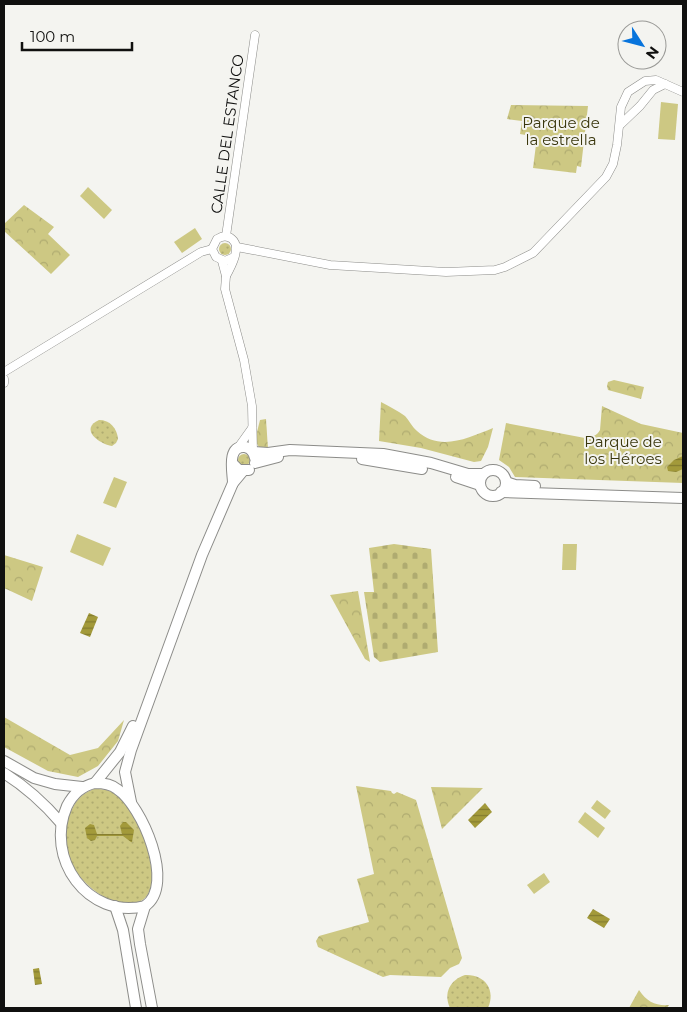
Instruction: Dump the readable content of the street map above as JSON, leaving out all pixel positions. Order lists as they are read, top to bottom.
{
  "streets": {
    "street": ["CALLE DEL ESTANCO"]
  },
  "parks": ["Parque de la estrella", "Parque de los Héroes"],
  "scale_bar": "100 m",
  "north": "bottom right"
}
